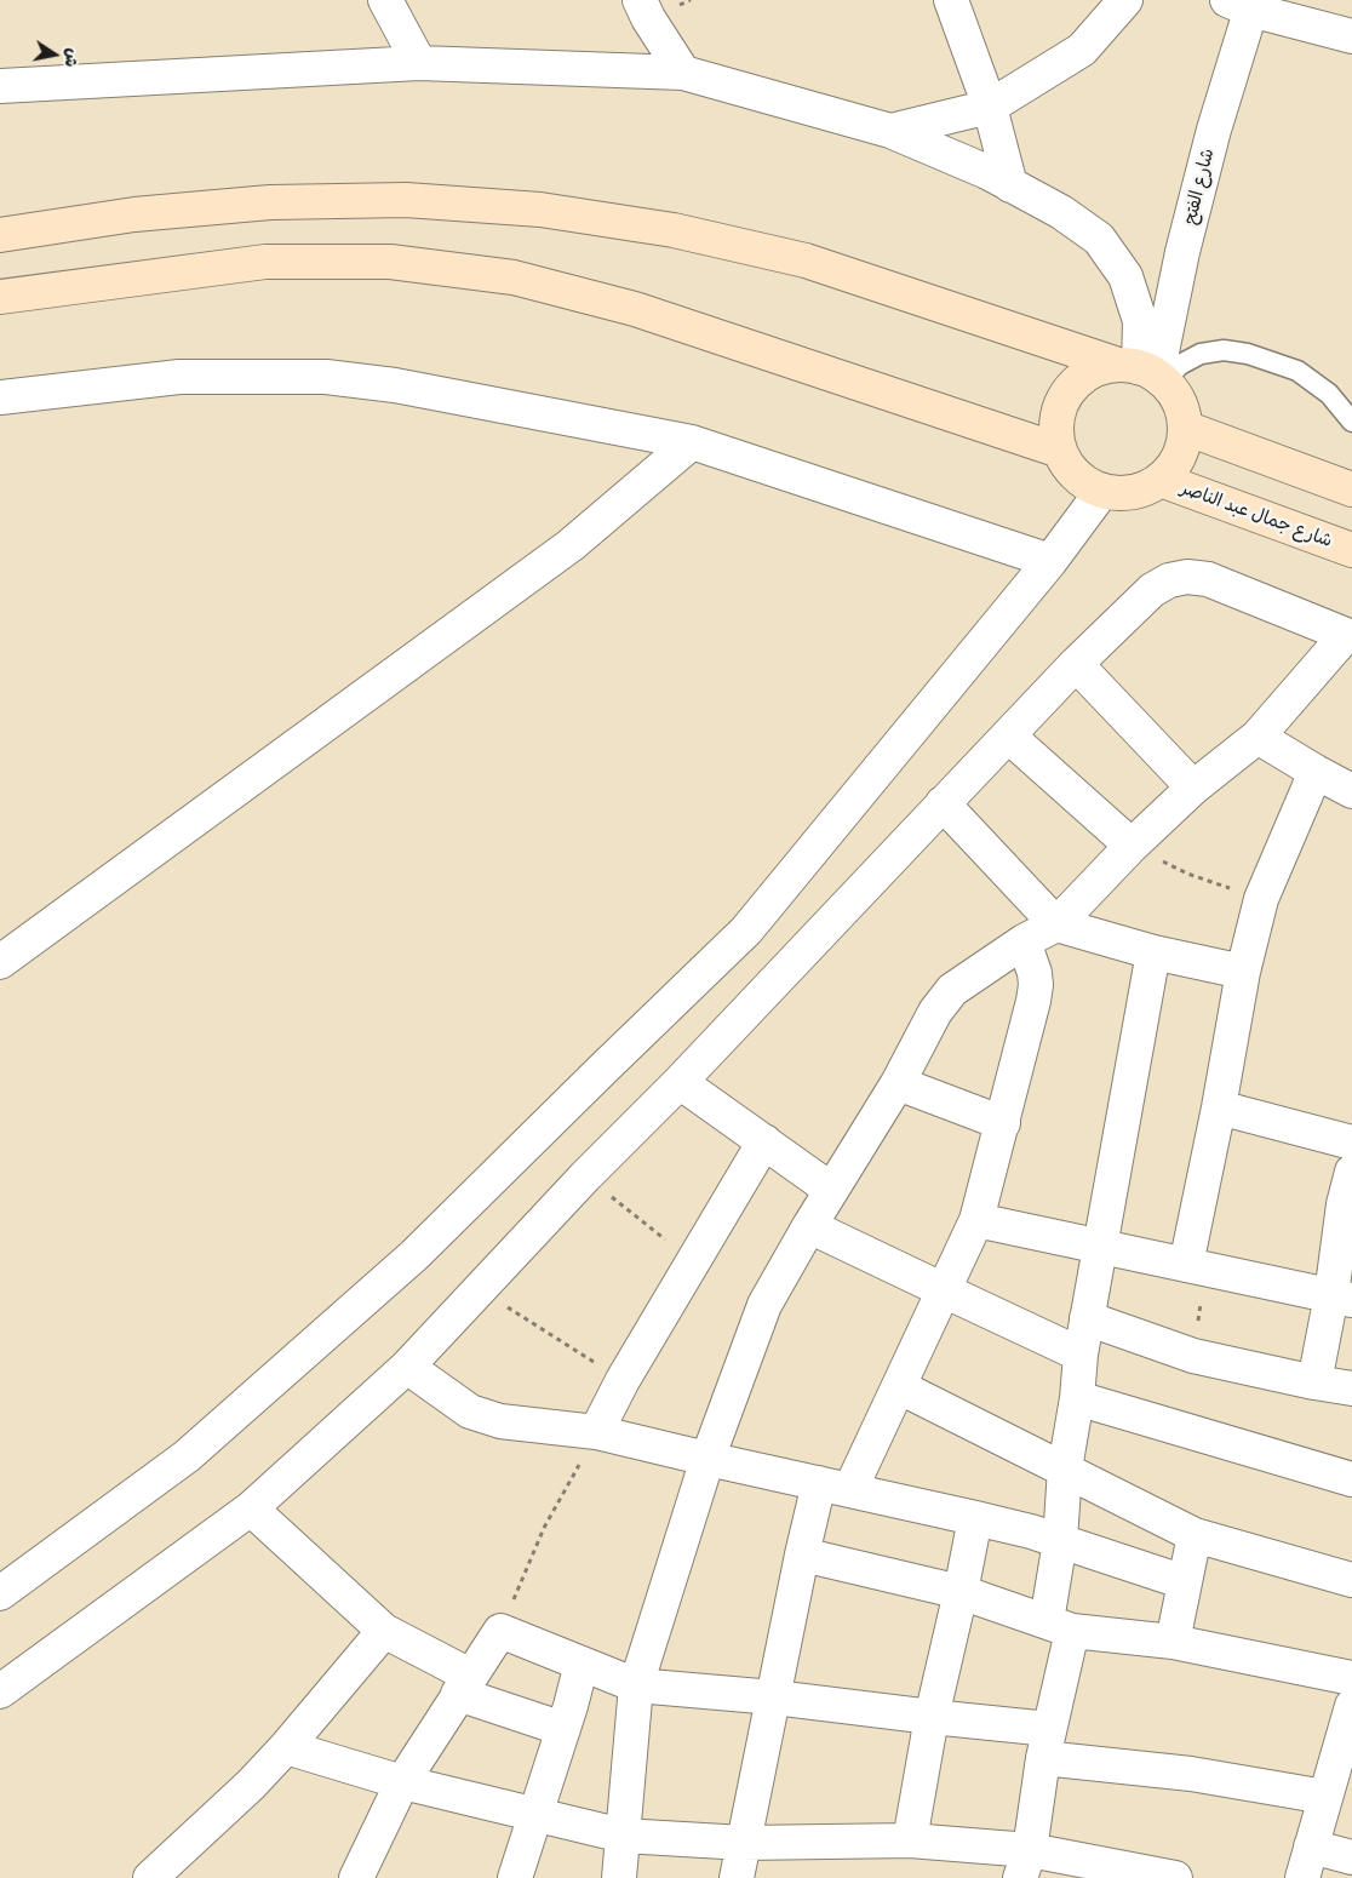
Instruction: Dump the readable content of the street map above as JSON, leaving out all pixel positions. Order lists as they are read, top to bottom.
{
  "streets": {
    "main road": ["شارع جمال عبد الناصر"],
    "street": ["شارع الفتح"]
  },
  "crossings": [
    ["شارع الفتح", "شارع جمال عبد الناصر"]
  ],
  "north": "right"
}
